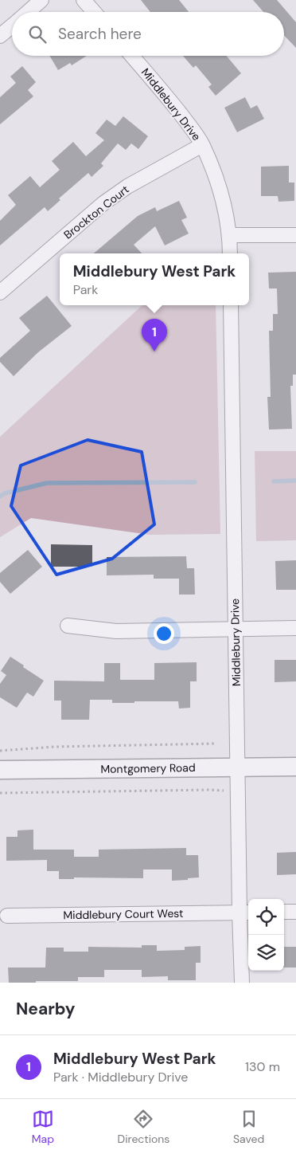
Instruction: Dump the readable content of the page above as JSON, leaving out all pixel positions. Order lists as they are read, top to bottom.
{
  "streets": {
    "street": [
      "Middlebury Drive",
      "Brockton Court",
      "Montgomery Road",
      "Middlebury Court West"
    ]
  },
  "crossings": [
    ["Middlebury Drive", "Brockton Court"],
    ["Middlebury Drive", "Montgomery Road"],
    ["Middlebury Drive", "Middlebury Court West"]
  ],
  "page": {
    "search": "Search here",
    "popup": ["Middlebury West Park", "Park"],
    "pins": "1",
    "heading": "Nearby",
    "list": [
      {
        "mark": "1",
        "name": "Middlebury West Park",
        "note": "Park · Middlebury Drive",
        "value": "130 m"
      }
    ],
    "nav": ["Map", "Directions", "Saved"]
  }
}
